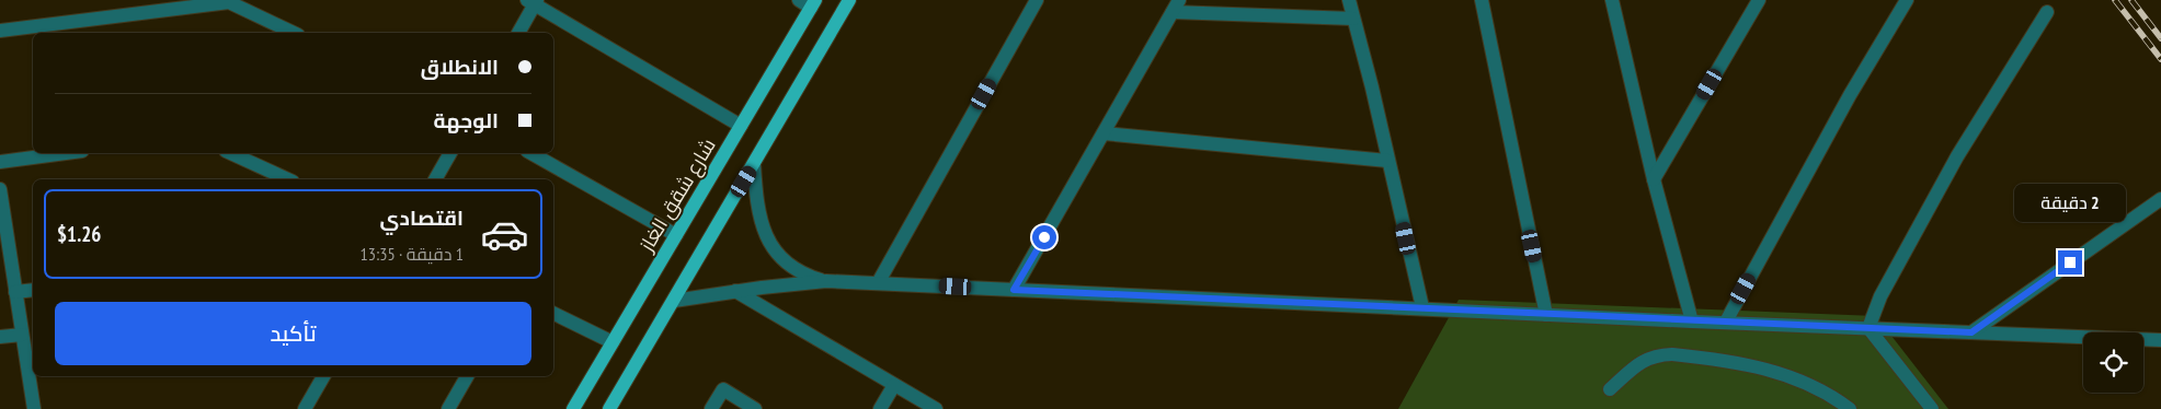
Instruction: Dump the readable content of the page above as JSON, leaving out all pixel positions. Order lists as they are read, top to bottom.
{
  "streets": {
    "main road": ["شارع شقق الغاز"]
  },
  "page": {
    "banner": ["الانطلاق", "الوجهة"],
    "bubble": "2 دقيقة",
    "list": [
      {
        "name": "اقتصادي",
        "note": "1 دقيقة · 13:35",
        "value": "$1.26"
      }
    ],
    "buttons": "تأكيد"
  }
}
